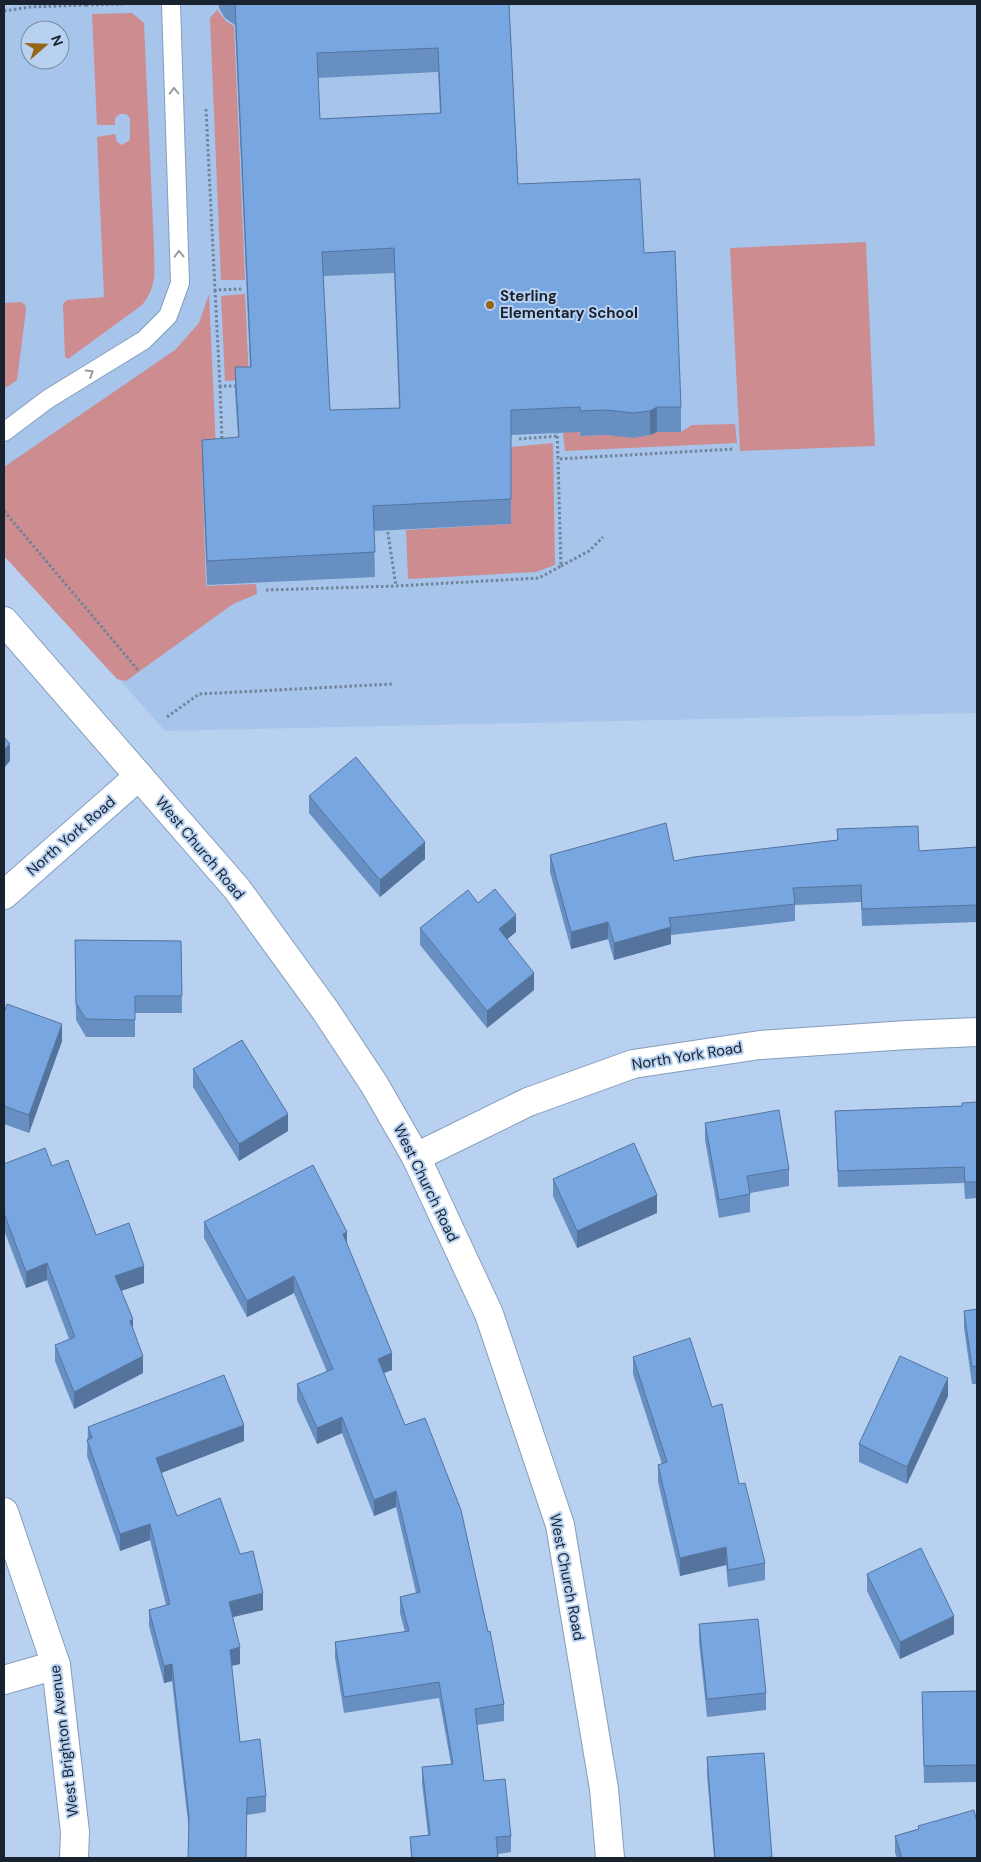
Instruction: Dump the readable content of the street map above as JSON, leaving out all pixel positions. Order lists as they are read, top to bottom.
{
  "streets": {
    "main road": ["North York Road", "West Church Road", "West Brighton Avenue"]
  },
  "crossings": [
    ["North York Road", "West Church Road"]
  ],
  "places": ["Sterling Elementary School"],
  "north": "right"
}
